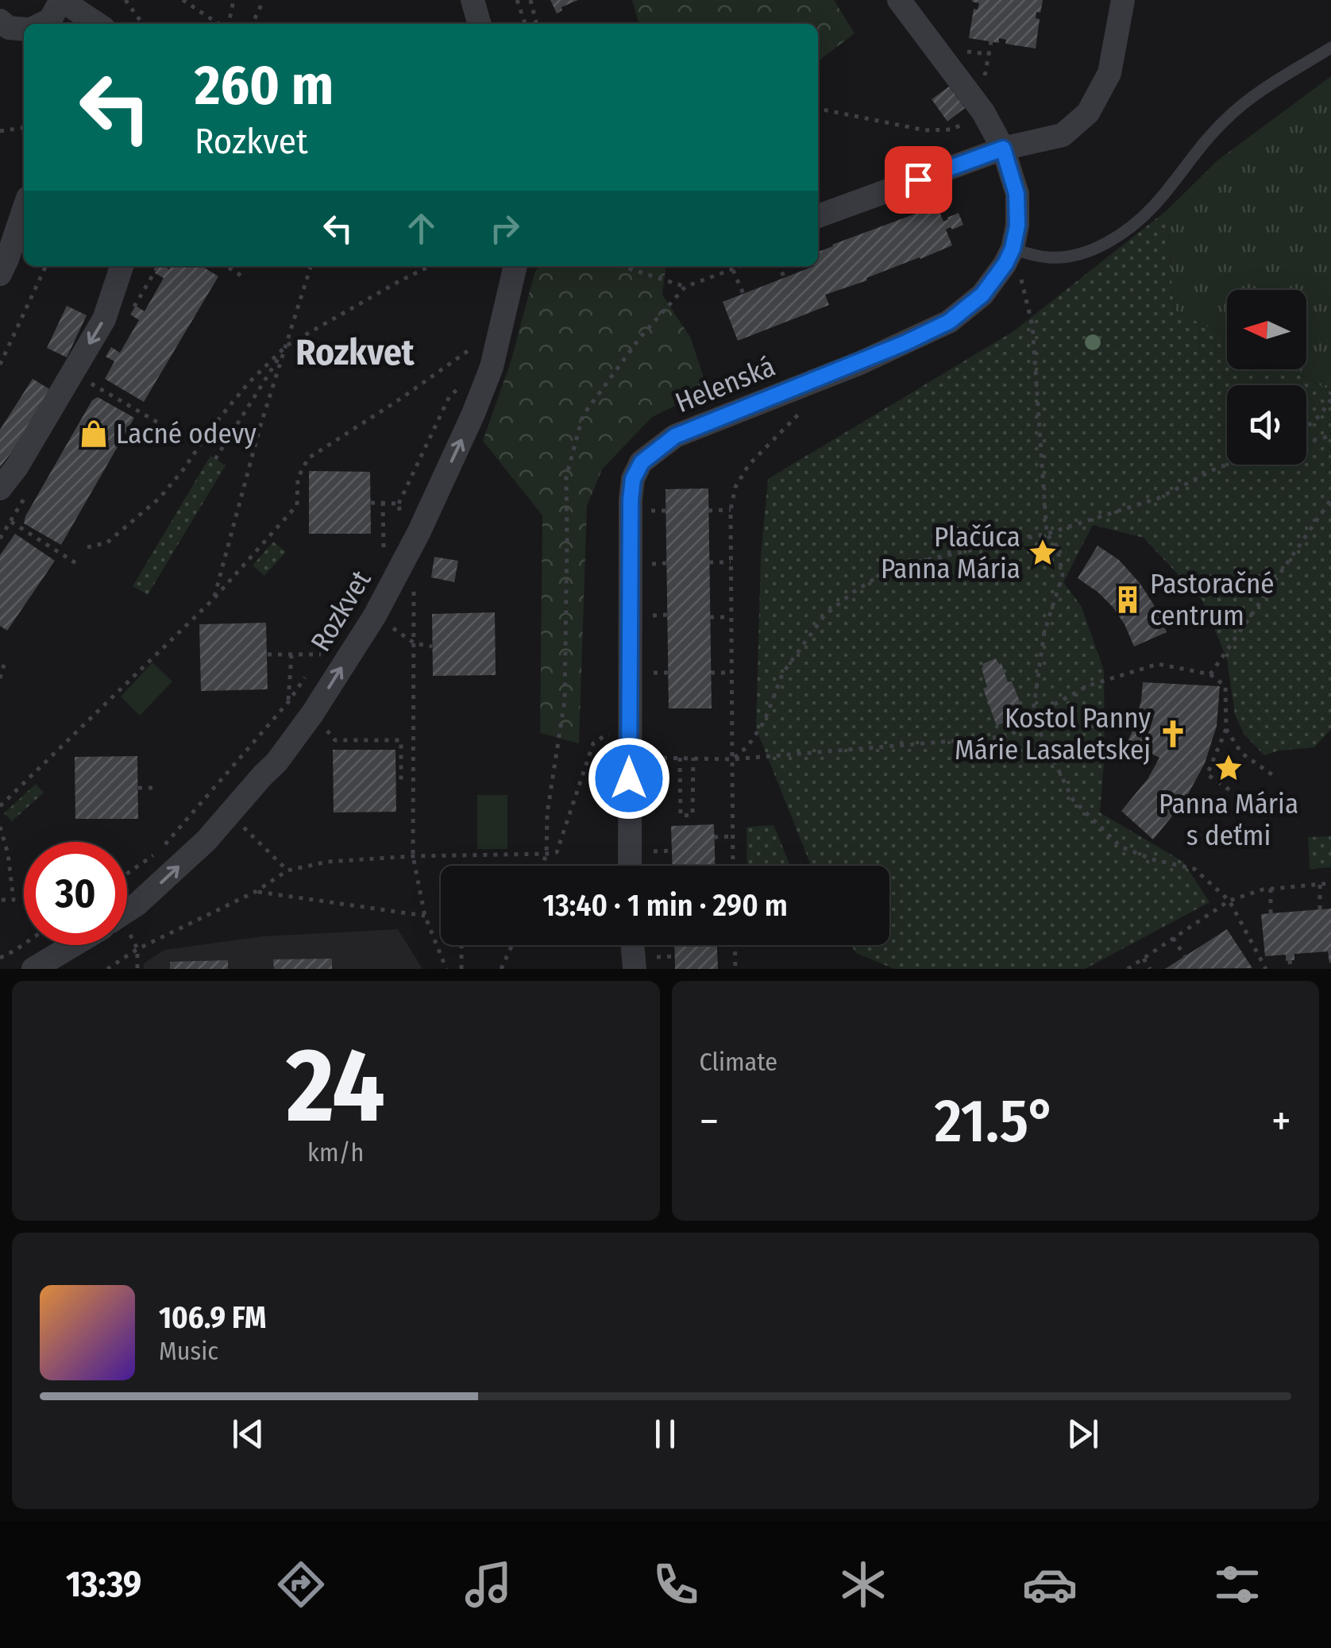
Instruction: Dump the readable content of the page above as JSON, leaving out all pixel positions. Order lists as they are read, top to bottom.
{
  "streets": {
    "street": ["Helenská", "Rozkvet"]
  },
  "one_way": ["Rozkvet"],
  "districts": ["Rozkvet"],
  "places": {
    "shop": ["Lacné odevy"],
    "place": ["Plačúca Panna Mária", "Panna Mária s deťmi"],
    "building": ["Pastoračné centrum"],
    "church": ["Kostol Panny Márie Lasaletskej"]
  },
  "north": "left",
  "page": {
    "turn": ["260 m", "Rozkvet"],
    "limit": "30",
    "trip": "13:40 · 1 min · 290 m",
    "tile": [
      ["24", "km/h"],
      "Climate"
    ],
    "heat": ["−", "21.5°", "+"],
    "song": ["106.9 FM", "Music"],
    "tabs": "13:39"
  }
}
